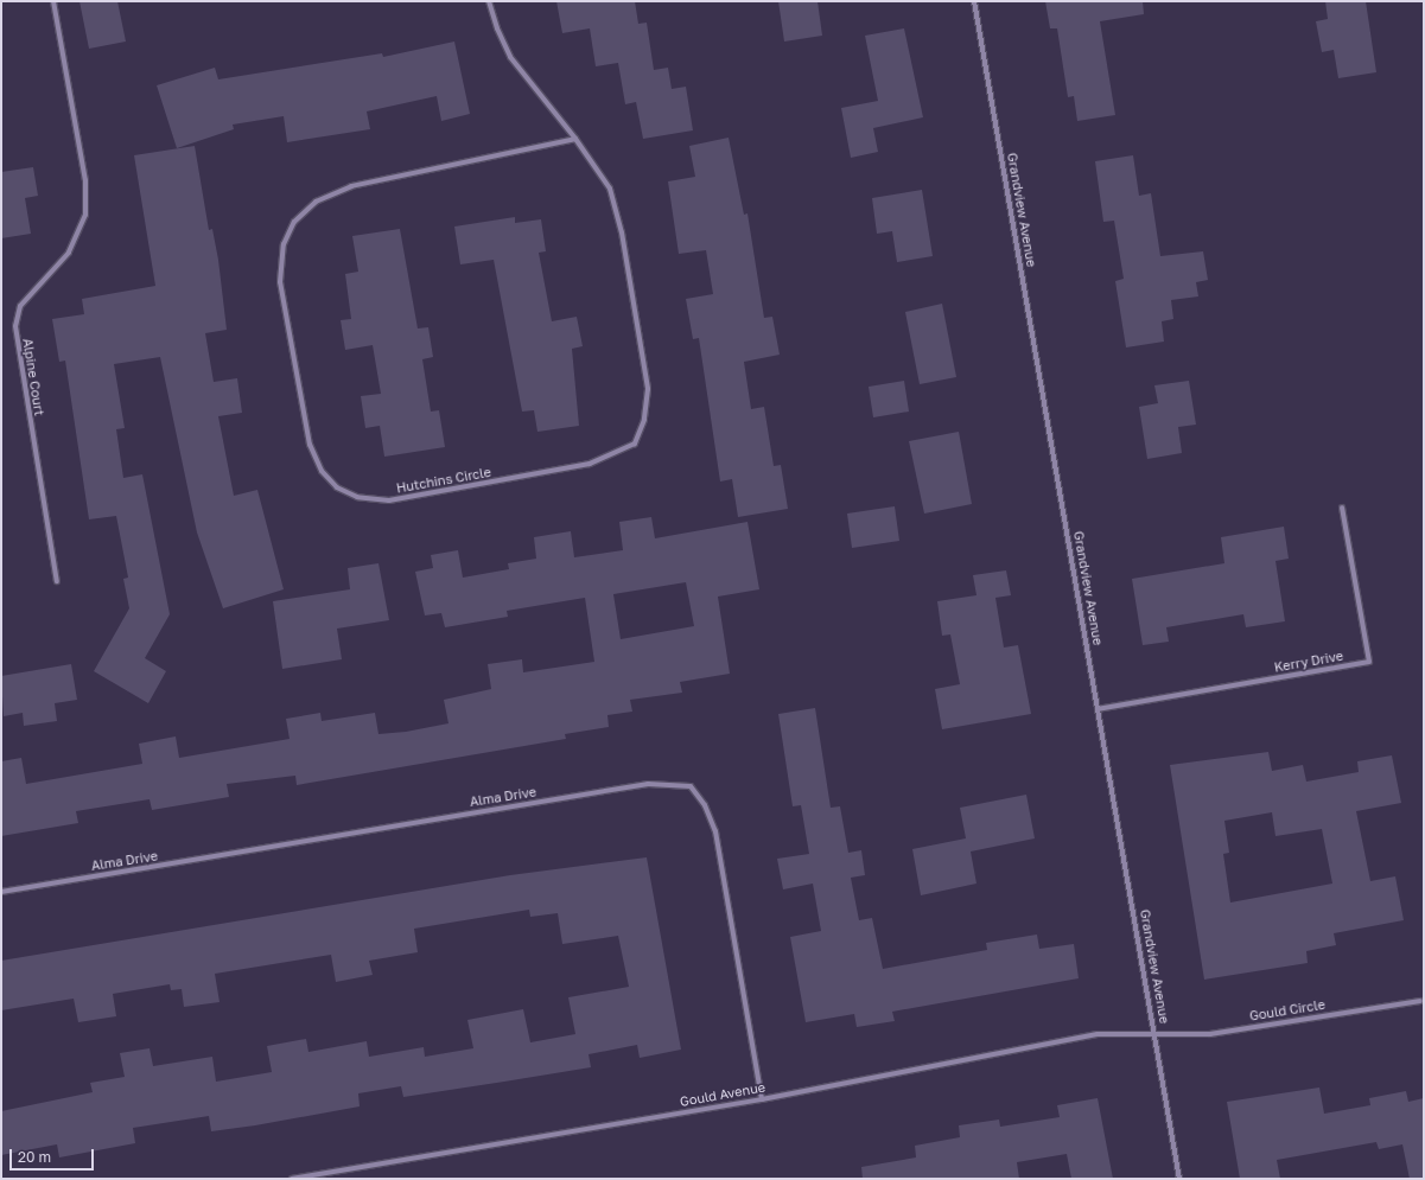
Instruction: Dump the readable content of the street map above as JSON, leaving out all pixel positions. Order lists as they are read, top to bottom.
{
  "streets": {
    "street": [
      "Grandview Avenue",
      "Alpine Court",
      "Hutchins Circle",
      "Kerry Drive",
      "Alma Drive",
      "Gould Circle",
      "Gould Avenue"
    ]
  },
  "crossings": [
    ["Grandview Avenue", "Kerry Drive"],
    ["Grandview Avenue", "Gould Circle"],
    ["Grandview Avenue", "Gould Avenue"],
    ["Alma Drive", "Gould Avenue"],
    ["Gould Circle", "Gould Avenue"]
  ],
  "scale_bar": "20 m"
}
